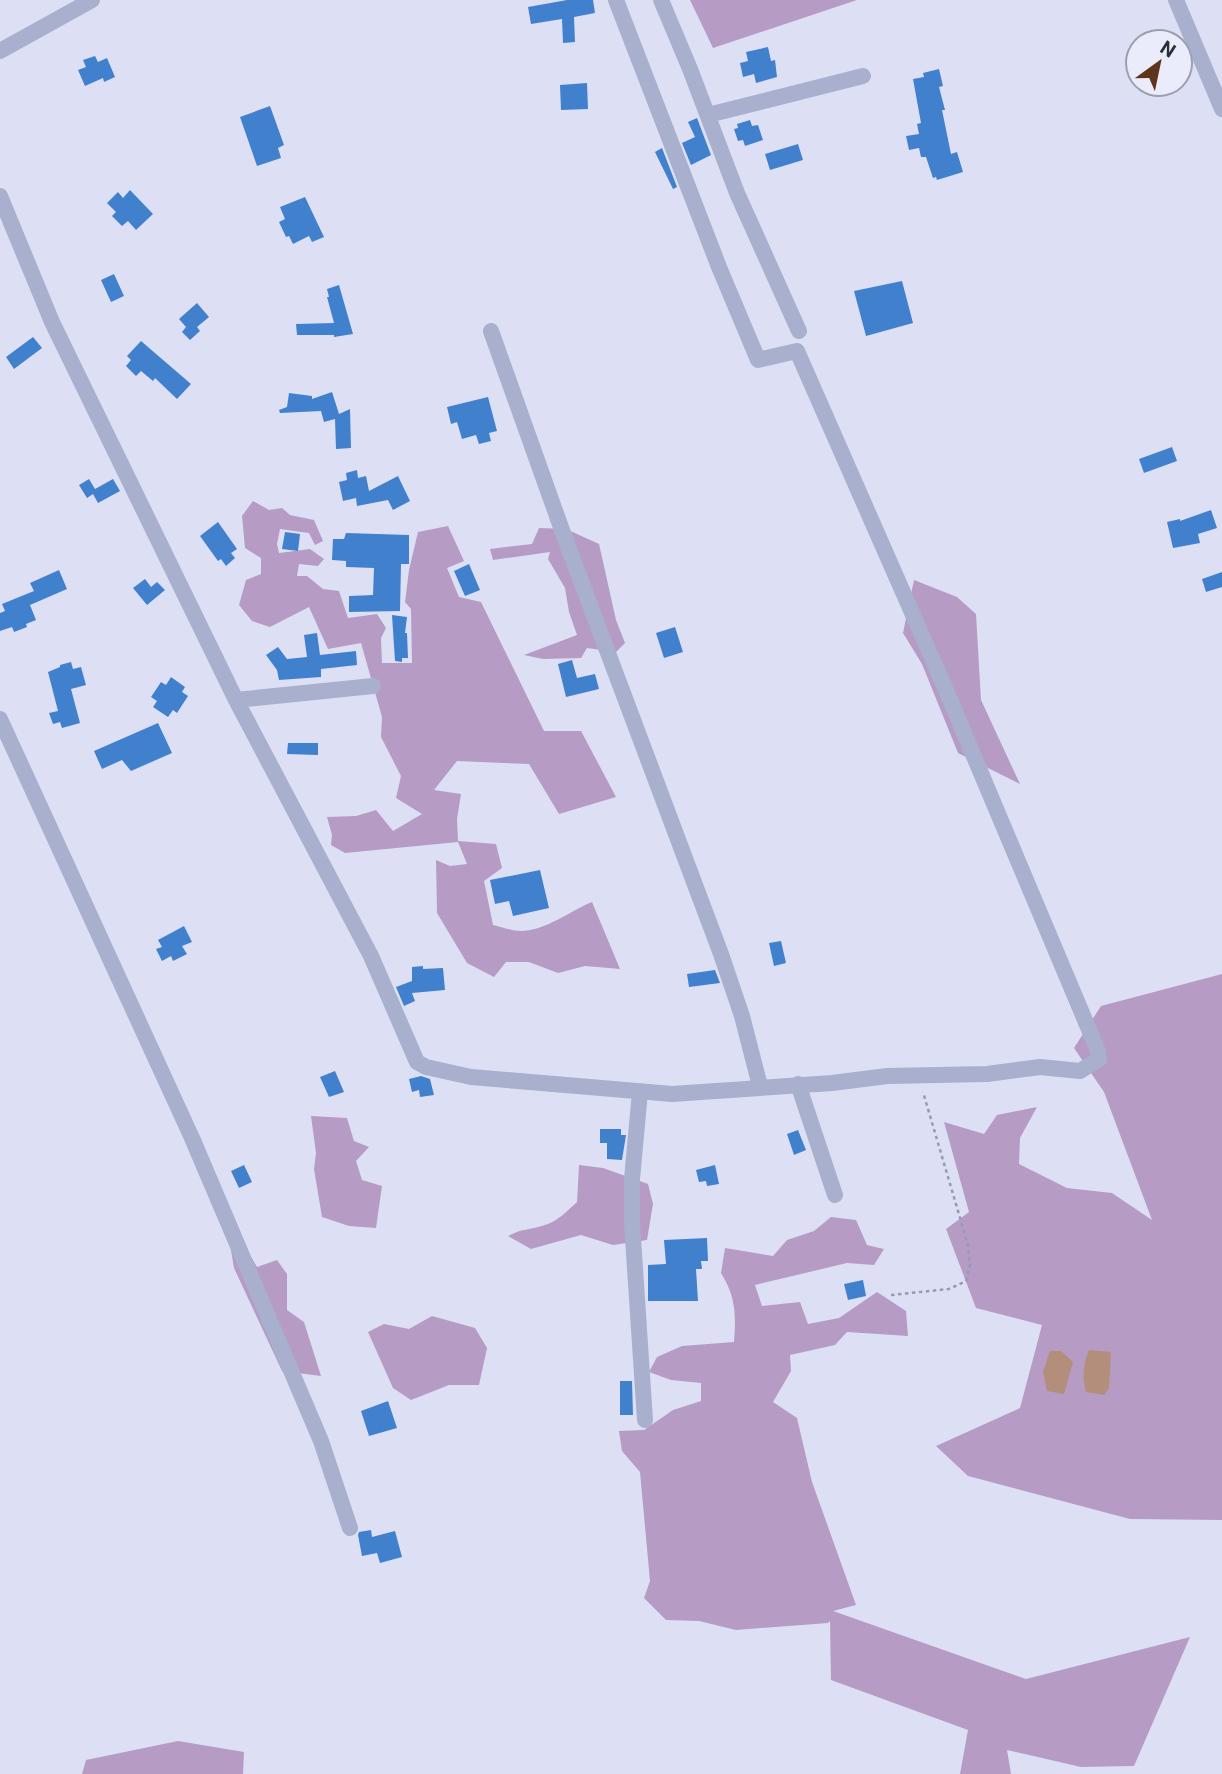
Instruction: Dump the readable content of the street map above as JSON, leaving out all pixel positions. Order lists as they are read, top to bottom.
{
  "north": "top right"
}
